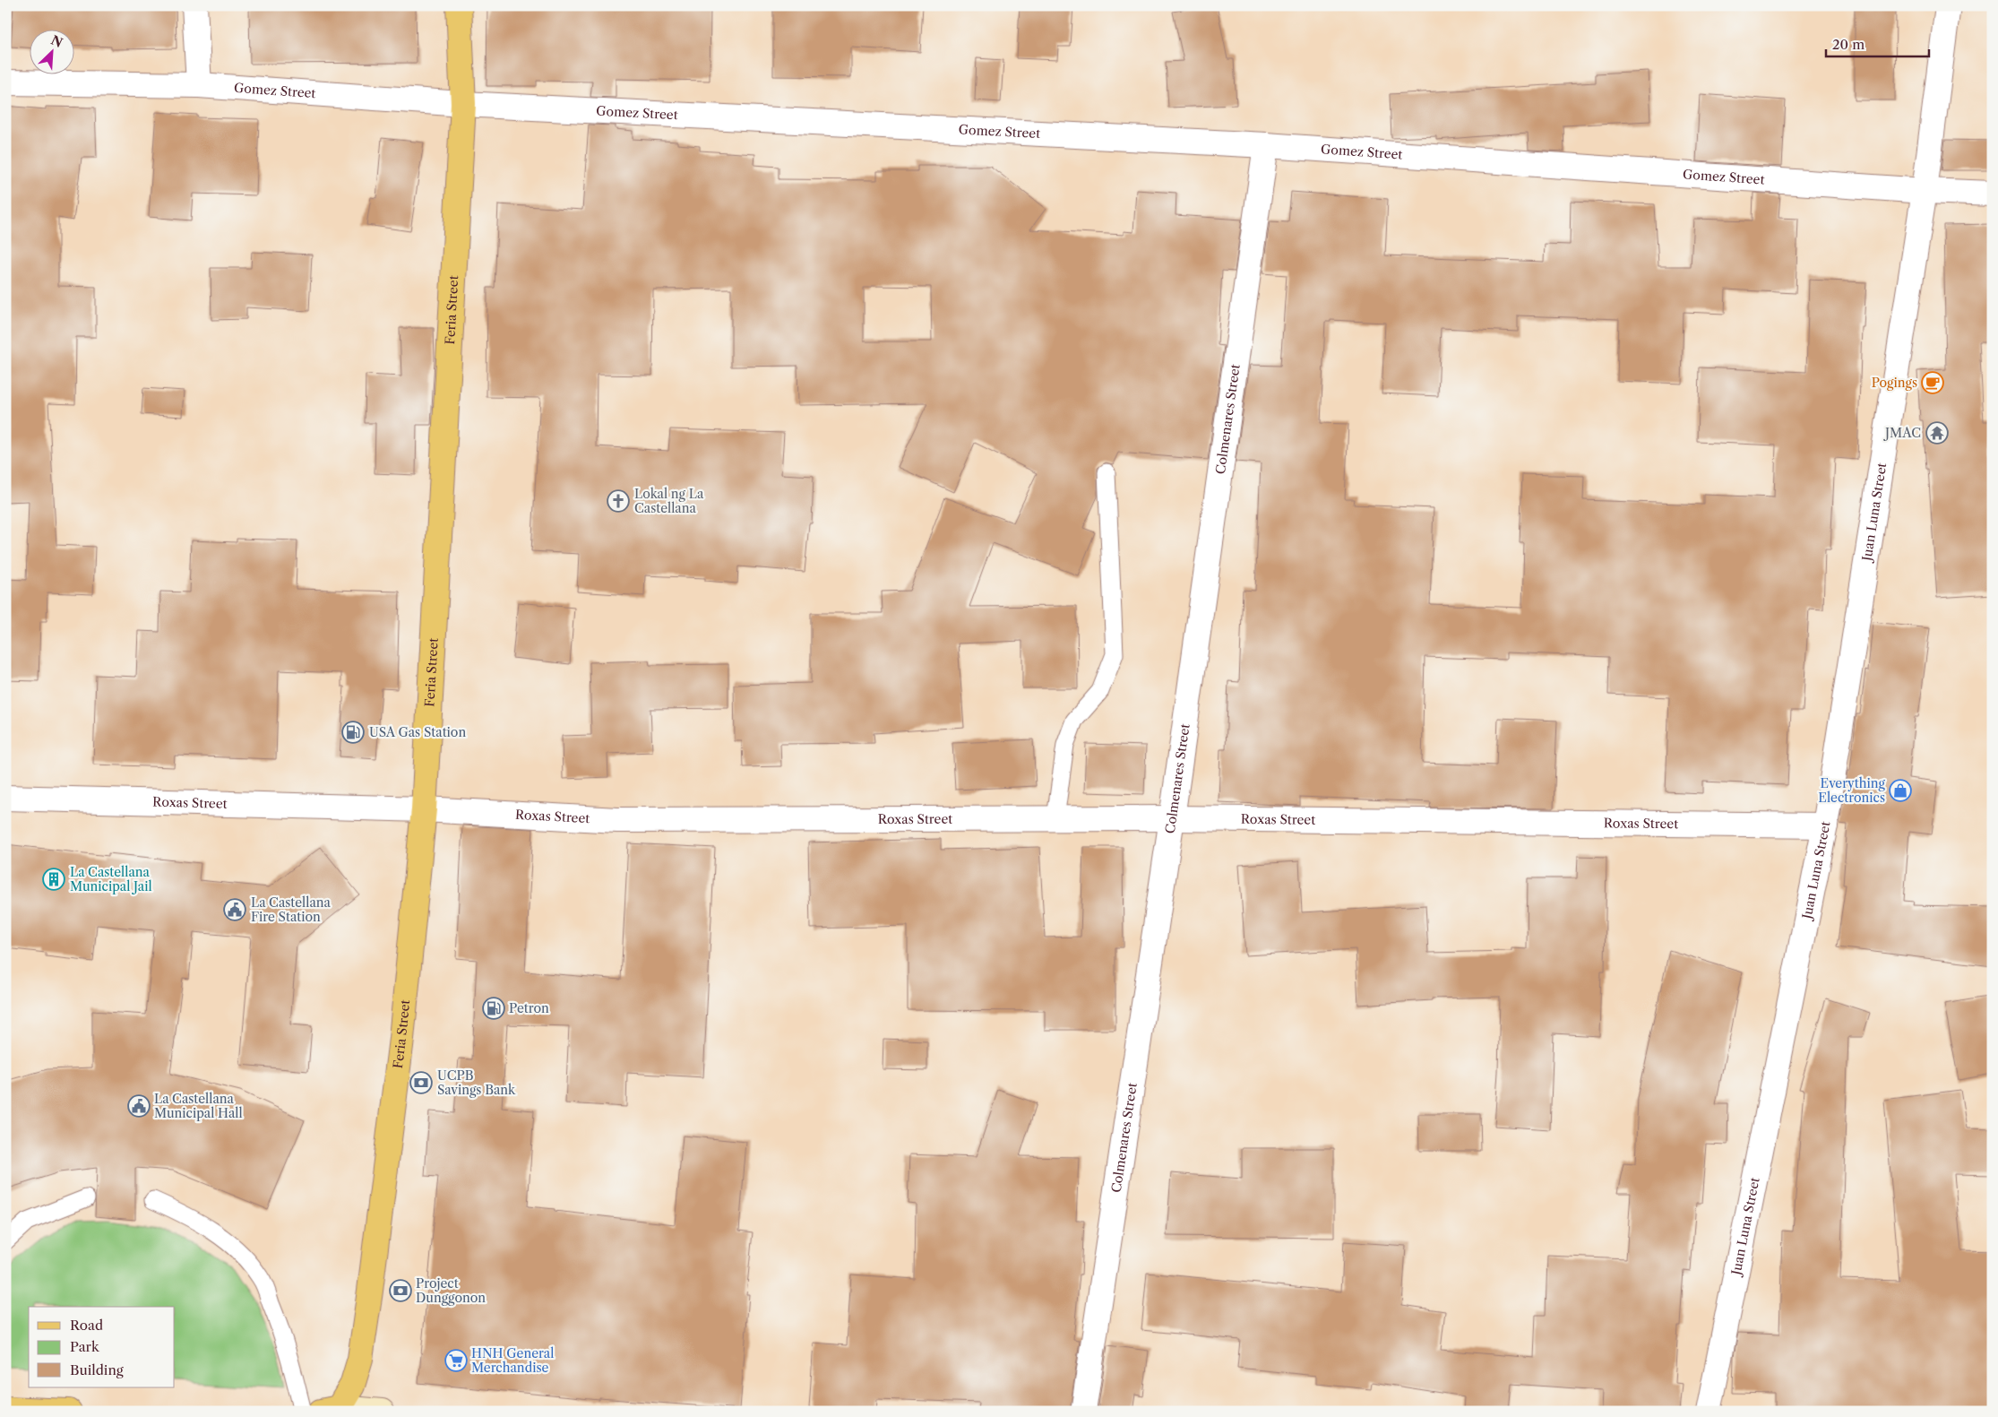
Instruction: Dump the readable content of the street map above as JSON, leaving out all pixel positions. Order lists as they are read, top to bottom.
{
  "streets": {
    "main road": ["Feria Street"],
    "street": [
      "Gomez Street",
      "Colmenares Street",
      "Juan Luna Street",
      "Roxas Street"
    ]
  },
  "crossings": [
    ["Gomez Street", "Feria Street"],
    ["Gomez Street", "Colmenares Street"],
    ["Gomez Street", "Juan Luna Street"],
    ["Feria Street", "Roxas Street"],
    ["Colmenares Street", "Roxas Street"],
    ["Juan Luna Street", "Roxas Street"]
  ],
  "places": {
    "cafe": ["Pogings"],
    "temple": ["JMAC"],
    "church": ["Lokal ng La Castellana"],
    "fuel station": ["USA Gas Station", "Petron"],
    "shop": ["Everything Electronics"],
    "building": ["La Castellana Municipal Jail"],
    "public building": ["La Castellana Fire Station", "La Castellana Municipal Hall"],
    "bank": ["UCPB Savings Bank", "Project Dunggonon"],
    "supermarket": ["HNH General Merchandise"]
  },
  "legend": ["Road", "Park", "Building"],
  "scale_bar": "20 m",
  "north": "top right"
}
